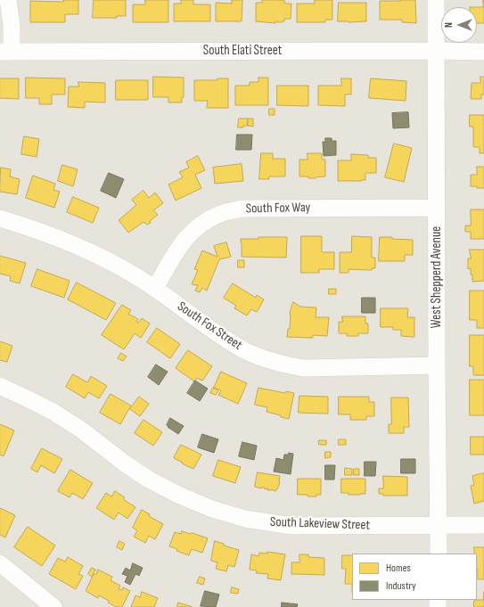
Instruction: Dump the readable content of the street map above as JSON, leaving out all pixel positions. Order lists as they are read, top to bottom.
{
  "streets": {
    "street": [
      "South Elati Street",
      "South Fox Way",
      "West Shepperd Avenue",
      "South Fox Street",
      "South Lakeview Street"
    ]
  },
  "crossings": [
    ["South Elati Street", "West Shepperd Avenue"],
    ["South Fox Way", "West Shepperd Avenue"],
    ["South Fox Way", "South Fox Street"],
    ["West Shepperd Avenue", "South Fox Street"],
    ["West Shepperd Avenue", "South Lakeview Street"]
  ],
  "legend": ["Homes", "Industry"],
  "north": "left"
}
